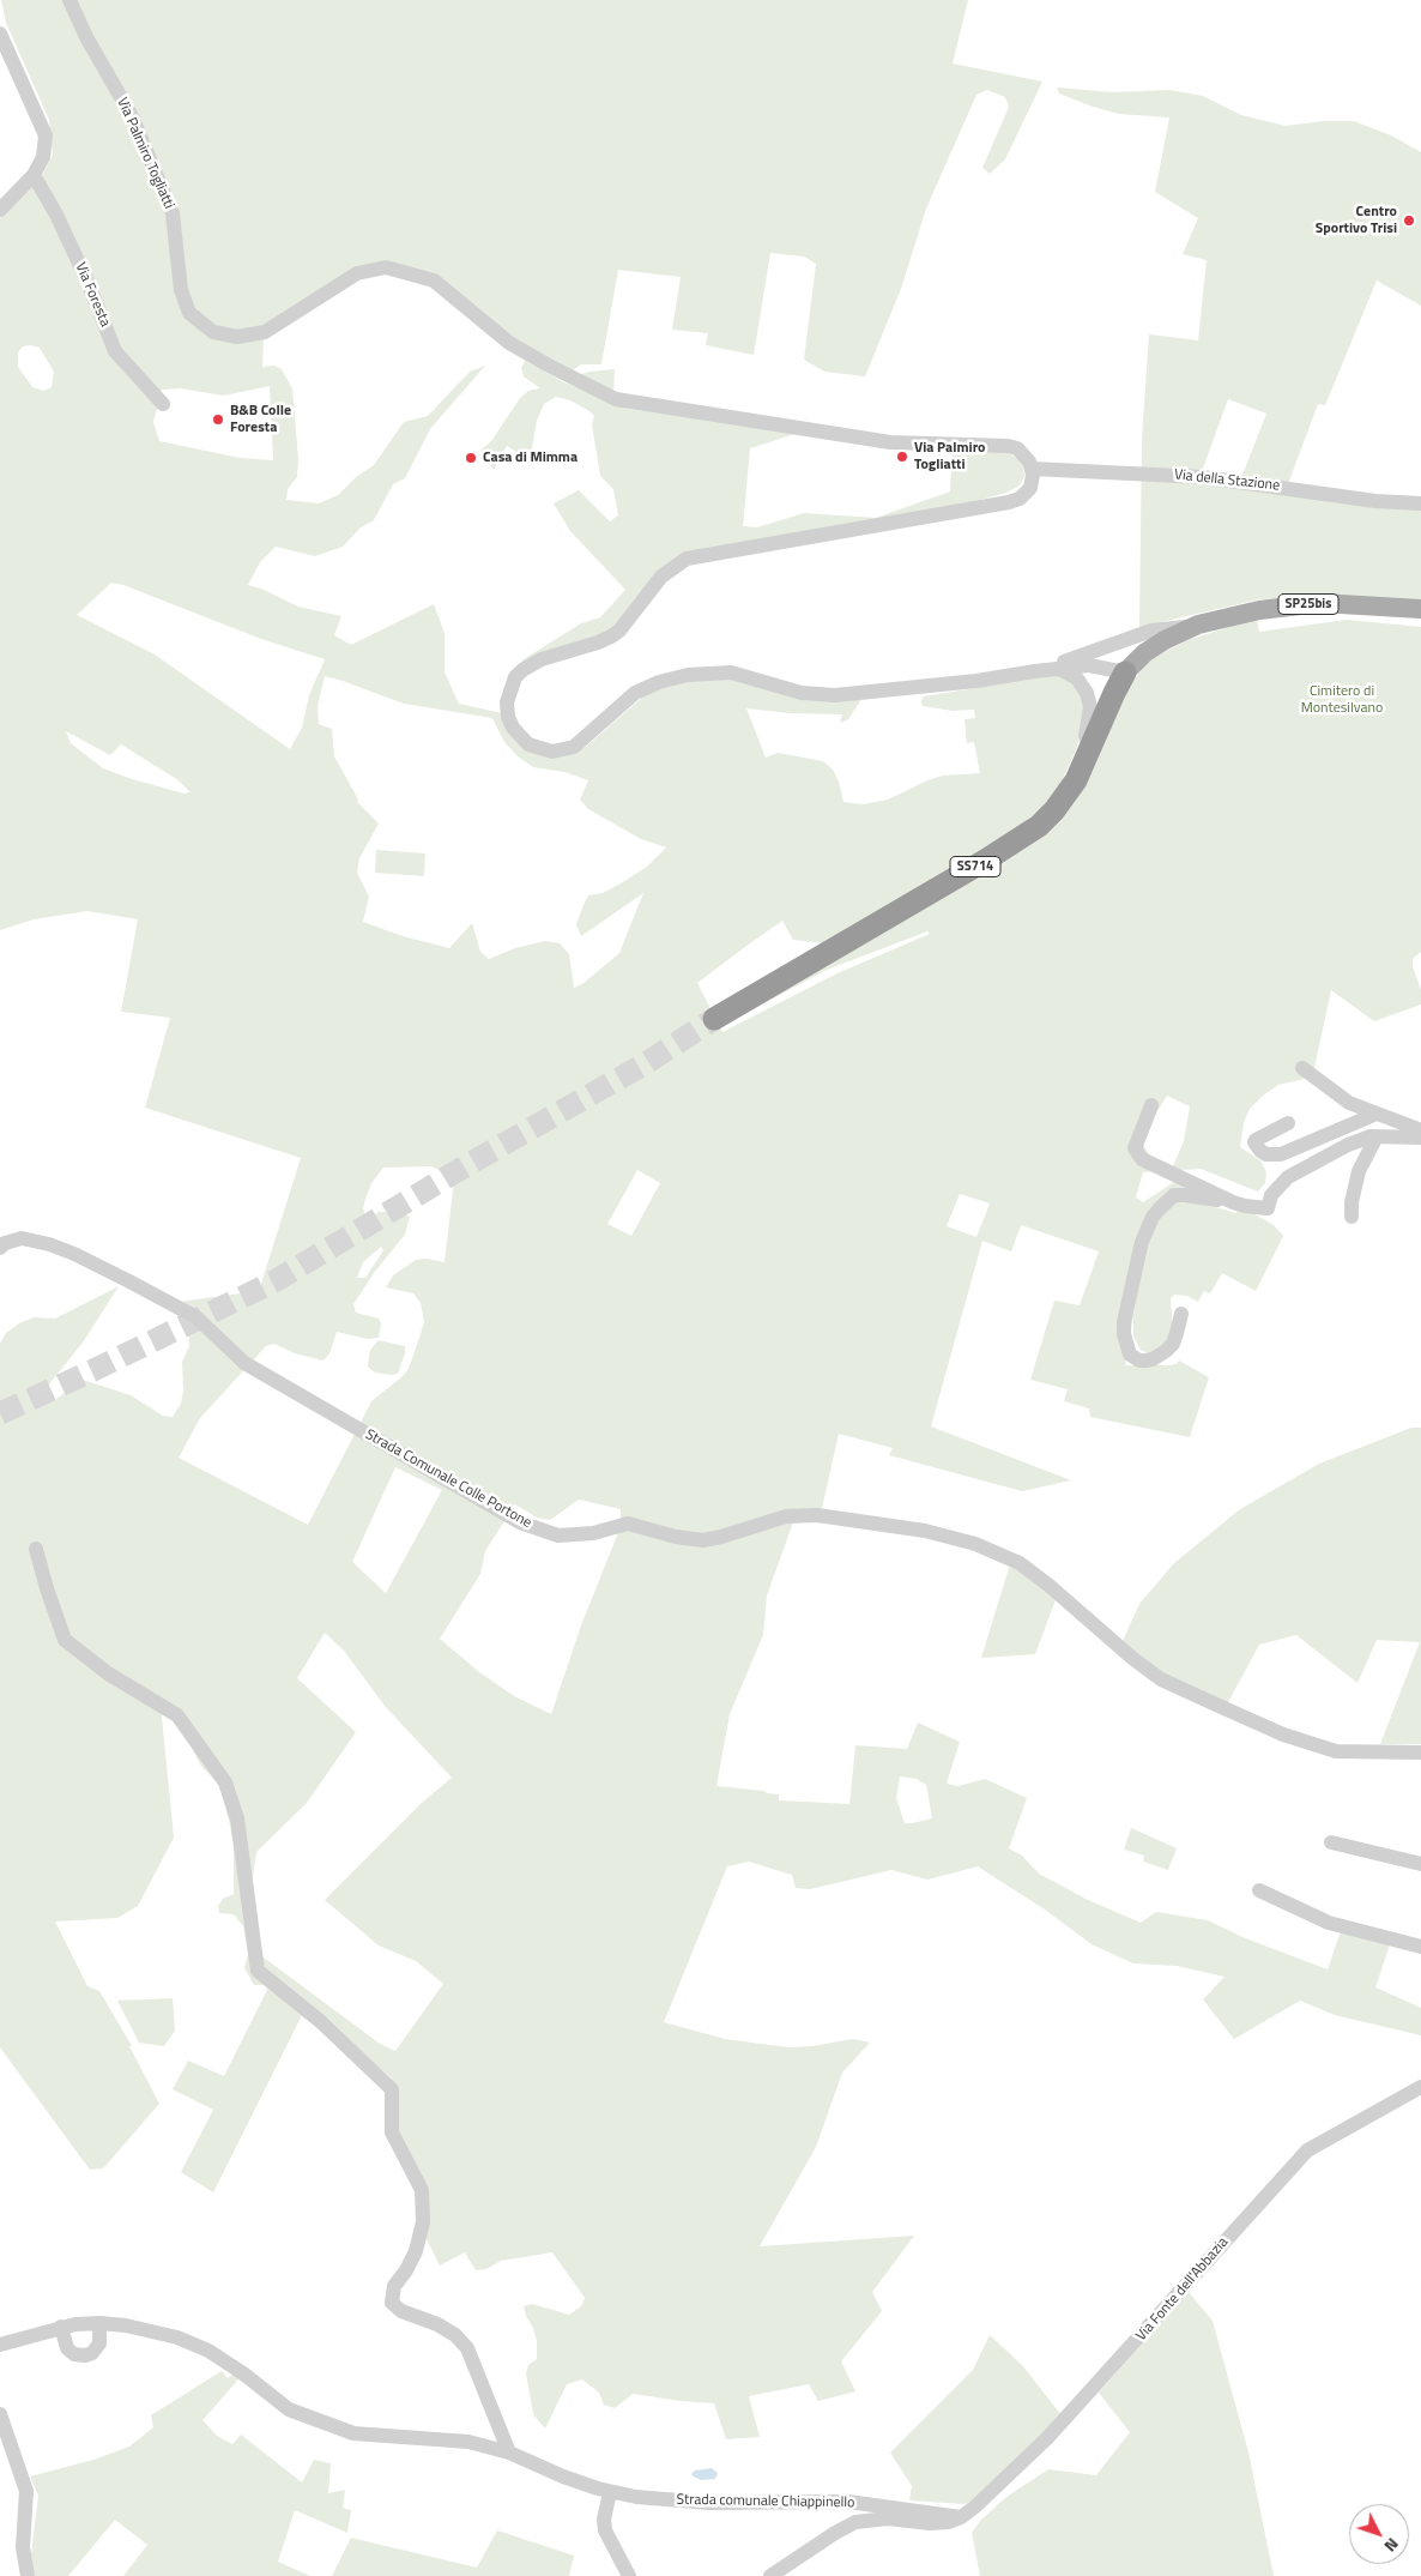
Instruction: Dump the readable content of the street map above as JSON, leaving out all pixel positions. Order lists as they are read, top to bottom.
{
  "streets": {
    "highway": ["SS714"],
    "main road": ["SP25bis"],
    "street": [
      "Via Palmiro Togliatti",
      "Via Foresta",
      "Via della Stazione",
      "Strada Comunale Colle Portone",
      "Via Fonte dell'Abbazia",
      "Strada comunale Chiappinello"
    ]
  },
  "crossings": [
    ["Via Palmiro Togliatti", "Via della Stazione"],
    ["Via Palmiro Togliatti", "SP25bis"],
    ["Via della Stazione", "SP25bis"],
    ["SP25bis", "SS714"],
    ["Via Fonte dell'Abbazia", "Strada comunale Chiappinello"]
  ],
  "parks": ["Cimitero di Montesilvano"],
  "places": [
    "Centro Sportivo Trisi",
    "B&B Colle Foresta",
    "Via Palmiro Togliatti",
    "Casa di Mimma"
  ],
  "north": "bottom right"
}
